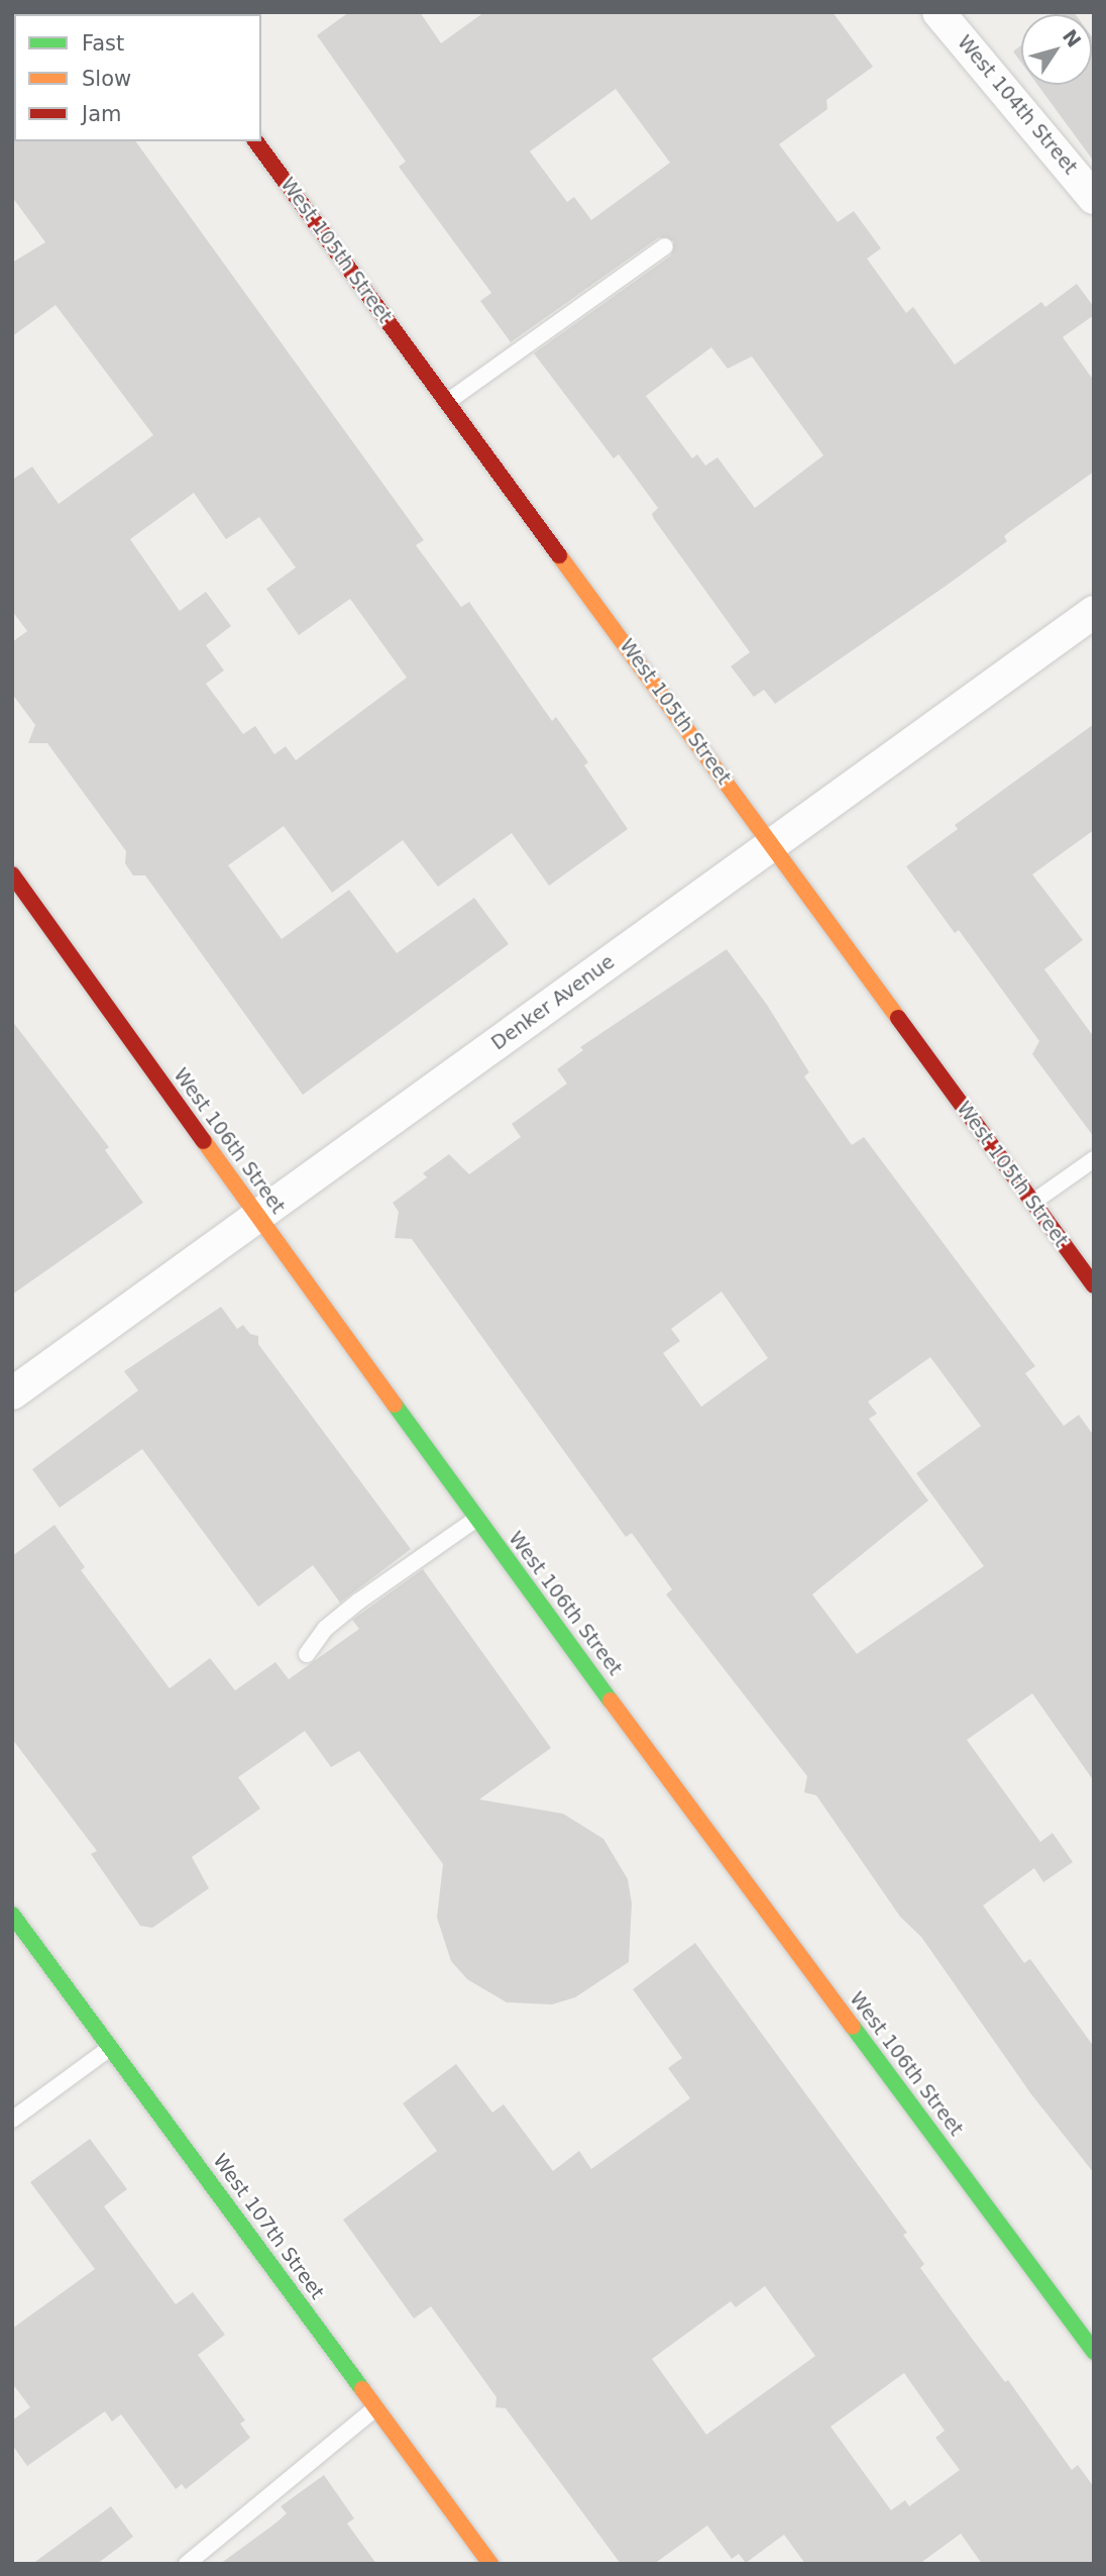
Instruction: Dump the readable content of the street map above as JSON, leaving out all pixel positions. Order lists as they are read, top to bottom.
{
  "streets": {
    "street": [
      "West 104th Street",
      "West 105th Street",
      "Denker Avenue",
      "West 106th Street",
      "West 107th Street"
    ]
  },
  "crossings": [
    ["West 105th Street", "Denker Avenue"],
    ["Denker Avenue", "West 106th Street"]
  ],
  "legend": ["Fast", "Slow", "Jam"],
  "north": "top right"
}
